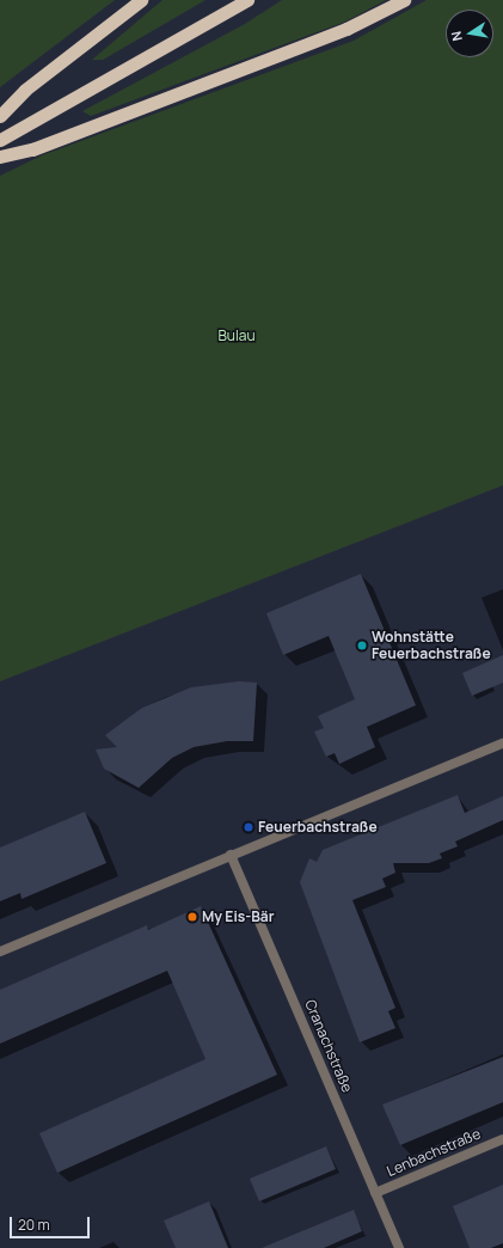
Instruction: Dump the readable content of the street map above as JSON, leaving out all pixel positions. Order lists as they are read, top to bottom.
{
  "streets": {
    "street": ["Cranachstraße", "Lenbachstraße"]
  },
  "crossings": [
    ["Cranachstraße", "Lenbachstraße"]
  ],
  "parks": ["Bulau"],
  "places": ["Wohnstätte Feuerbachstraße", "Feuerbachstraße", "My Eis-Bär"],
  "scale_bar": "20 m",
  "north": "left"
}
